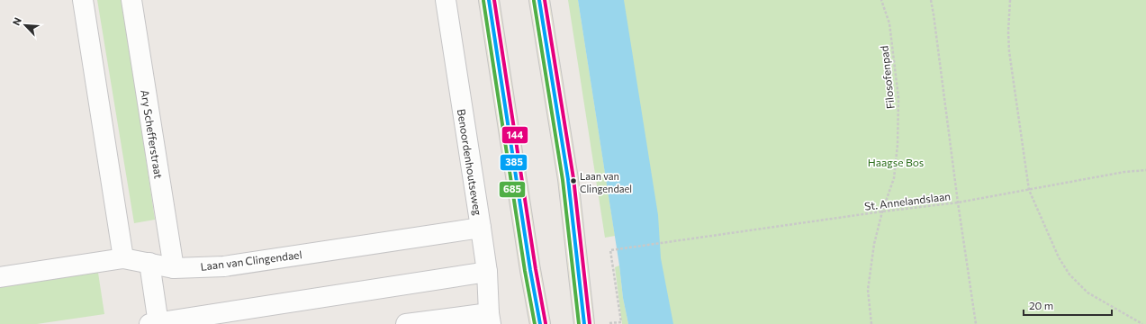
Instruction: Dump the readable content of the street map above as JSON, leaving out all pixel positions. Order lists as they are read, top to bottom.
{
  "streets": {
    "street": ["Ary Schefferstraat", "Benoordenhoutseweg", "Laan van Clingendael"],
    "path": ["Filosofenpad", "St. Annelandslaan"]
  },
  "crossings": [
    ["Filosofenpad", "St. Annelandslaan"],
    ["Ary Schefferstraat", "Laan van Clingendael"],
    ["Benoordenhoutseweg", "Laan van Clingendael"]
  ],
  "parks": ["Haagse Bos"],
  "places": ["Laan van Clingendael"],
  "lines": ["transit line 385", "transit line 144", "transit line 685"],
  "scale_bar": "20 m",
  "north": "top left"
}
